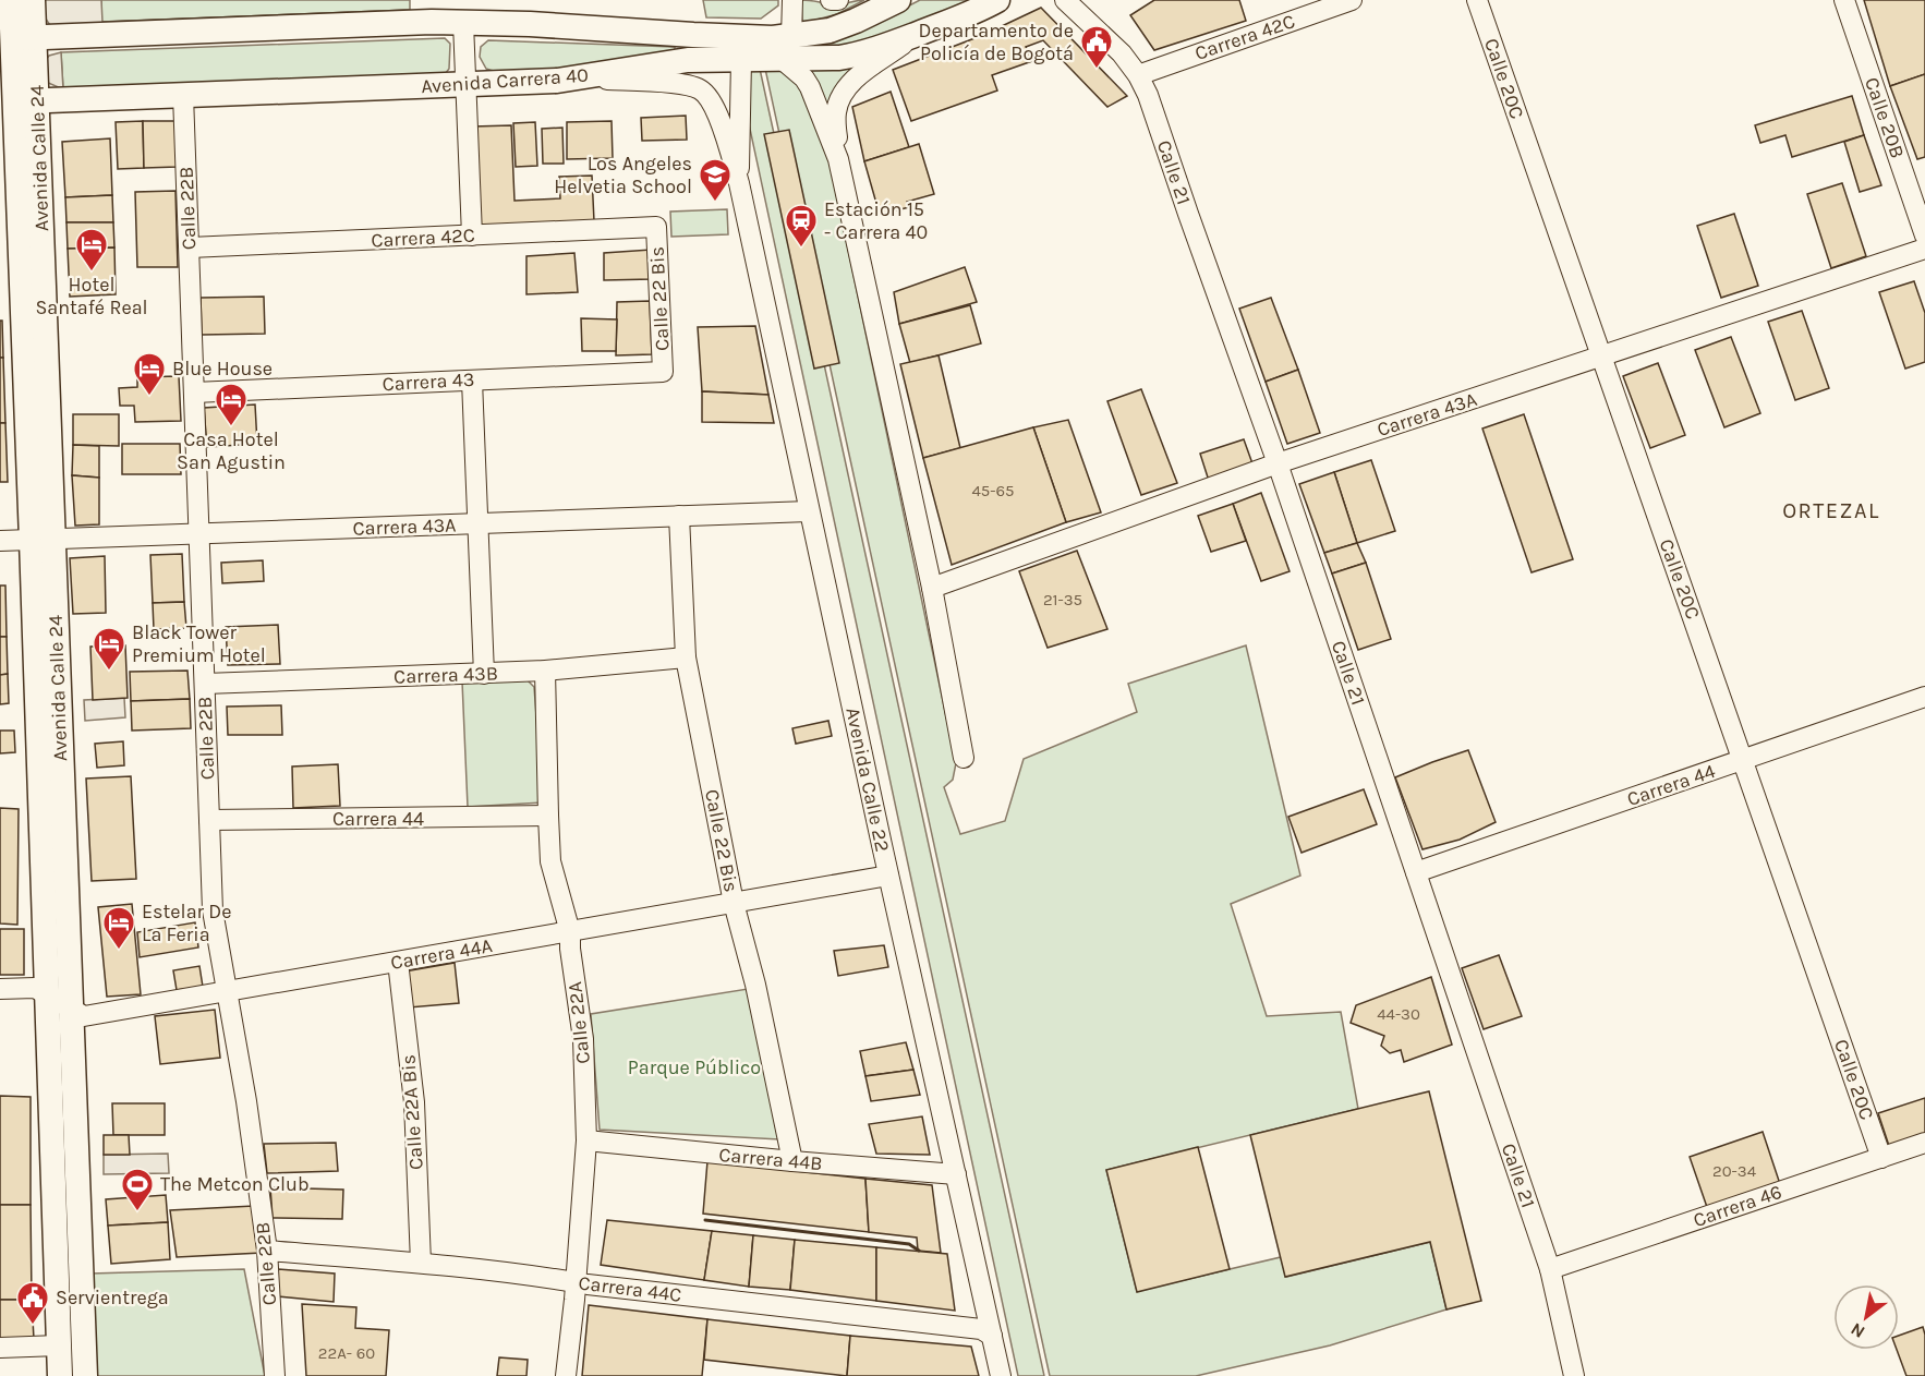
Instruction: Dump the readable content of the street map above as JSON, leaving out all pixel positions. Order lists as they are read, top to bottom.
{
  "streets": {
    "main road": ["Avenida Carrera 40", "Avenida Calle 24"],
    "street": [
      "Carrera 42C",
      "Calle 20C",
      "Calle 20B",
      "Calle 21",
      "Calle 22B",
      "Calle 22 Bis",
      "Carrera 43",
      "Carrera 43A",
      "Carrera 43B",
      "Avenida Calle 22",
      "Carrera 44",
      "Carrera 44A",
      "Calle 22A",
      "Calle 22A Bis",
      "Carrera 44B",
      "Carrera 46",
      "Carrera 44C"
    ]
  },
  "crossings": [
    ["Carrera 42C", "Calle 21"],
    ["Carrera 42C", "Calle 22B"],
    ["Carrera 42C", "Calle 22 Bis"],
    ["Calle 20C", "Carrera 43A"],
    ["Calle 20C", "Carrera 44"],
    ["Calle 20C", "Carrera 46"],
    ["Avenida Carrera 40", "Avenida Calle 24"],
    ["Avenida Carrera 40", "Calle 22B"],
    ["Avenida Carrera 40", "Avenida Calle 22"],
    ["Avenida Calle 24", "Carrera 43A"],
    ["Avenida Calle 24", "Carrera 44A"],
    ["Calle 21", "Carrera 43A"],
    ["Calle 21", "Carrera 44"],
    ["Calle 21", "Carrera 46"],
    ["Calle 22B", "Carrera 43"],
    ["Calle 22B", "Carrera 43A"],
    ["Calle 22B", "Carrera 43B"],
    ["Calle 22B", "Carrera 44"],
    ["Calle 22B", "Carrera 44A"],
    ["Calle 22B", "Carrera 44C"],
    ["Calle 22 Bis", "Carrera 43"],
    ["Calle 22 Bis", "Carrera 43A"],
    ["Calle 22 Bis", "Carrera 43B"],
    ["Calle 22 Bis", "Carrera 44A"],
    ["Calle 22 Bis", "Carrera 44B"],
    ["Carrera 43A", "Avenida Calle 22"],
    ["Carrera 43B", "Calle 22A"],
    ["Avenida Calle 22", "Carrera 44A"],
    ["Avenida Calle 22", "Carrera 44B"],
    ["Avenida Calle 22", "Carrera 44C"],
    ["Carrera 44", "Calle 22A"],
    ["Carrera 44A", "Calle 22A"],
    ["Carrera 44A", "Calle 22A Bis"],
    ["Calle 22A", "Carrera 44B"],
    ["Calle 22A", "Carrera 44C"],
    ["Calle 22A Bis", "Carrera 44C"]
  ],
  "districts": ["ORTEZAL"],
  "parks": ["Parque Público"],
  "places": {
    "public building": ["Departamento de Policía de Bogotá", "Servientrega"],
    "school or university": ["Los Angeles Helvetia School"],
    "station": ["Estación 15 - Carrera 40"],
    "hotel": [
      "Hotel Santafé Real",
      "Blue House",
      "Casa Hotel San Agustin",
      "Black Tower Premium Hotel",
      "Estelar De La Feria"
    ],
    "sports": ["The Metcon Club"]
  },
  "house_numbers": [
    "45-65",
    "21-35",
    "44-30",
    "20-34",
    "22A- 60"
  ],
  "north": "bottom left"
}
